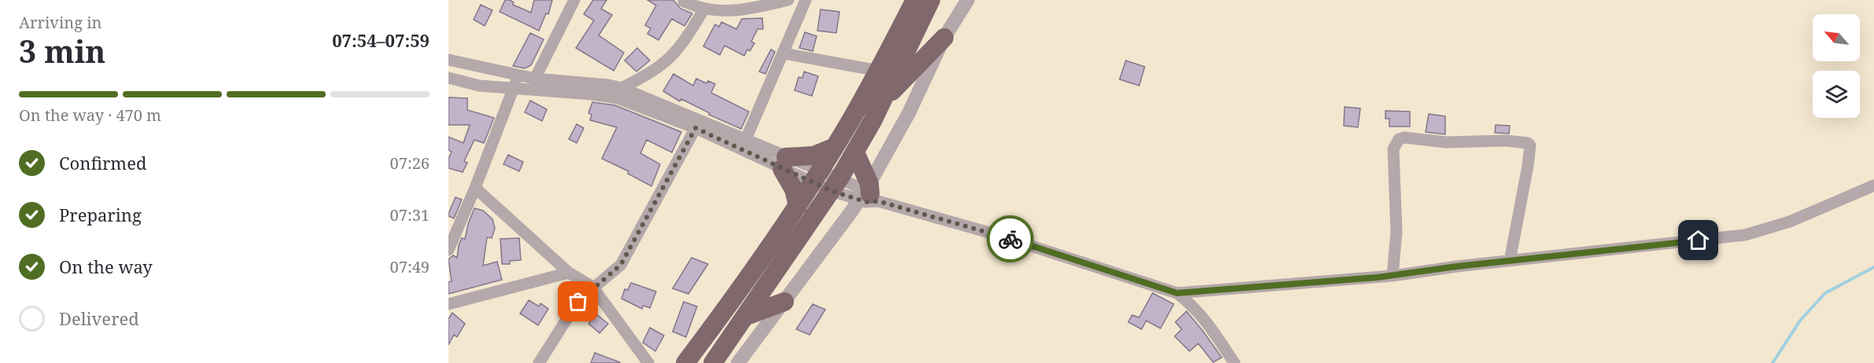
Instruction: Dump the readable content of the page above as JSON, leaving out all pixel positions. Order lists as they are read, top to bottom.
{
  "north": "top left",
  "page": {
    "heading": ["3 min", "Arriving in", "07:54–07:59"],
    "bar": "On the way · 470 m",
    "list": [
      ["Confirmed", "07:26"],
      ["Preparing", "07:31"],
      ["On the way", "07:49"],
      "Delivered"
    ]
  }
}
